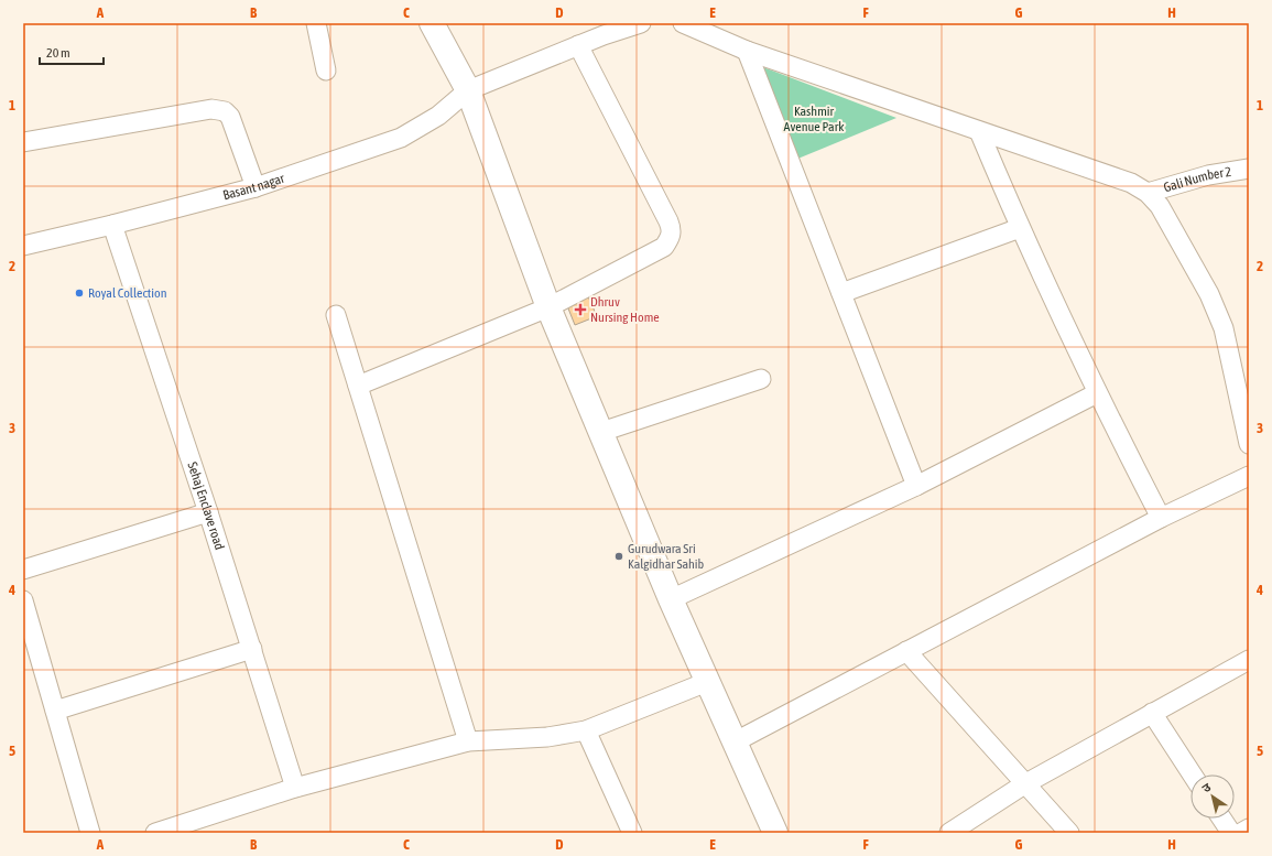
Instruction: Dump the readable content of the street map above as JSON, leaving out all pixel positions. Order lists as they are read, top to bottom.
{
  "streets": {
    "street": ["Gali Number 2", "Basant nagar", "Sehaj Enclave road"]
  },
  "crossings": [
    ["Basant nagar", "Sehaj Enclave road"]
  ],
  "parks": ["Kashmir Avenue Park"],
  "places": {
    "other": ["Royal Collection", "Gurudwara Sri Kalgidhar Sahib"],
    "health": ["Dhruv Nursing Home"]
  },
  "scale_bar": "20 m",
  "north": "top left",
  "grid": {
    "columns": [
      "A",
      "B",
      "C",
      "D",
      "E",
      "F",
      "G",
      "H"
    ],
    "rows": [
      "1",
      "2",
      "3",
      "4",
      "5"
    ]
  }
}
